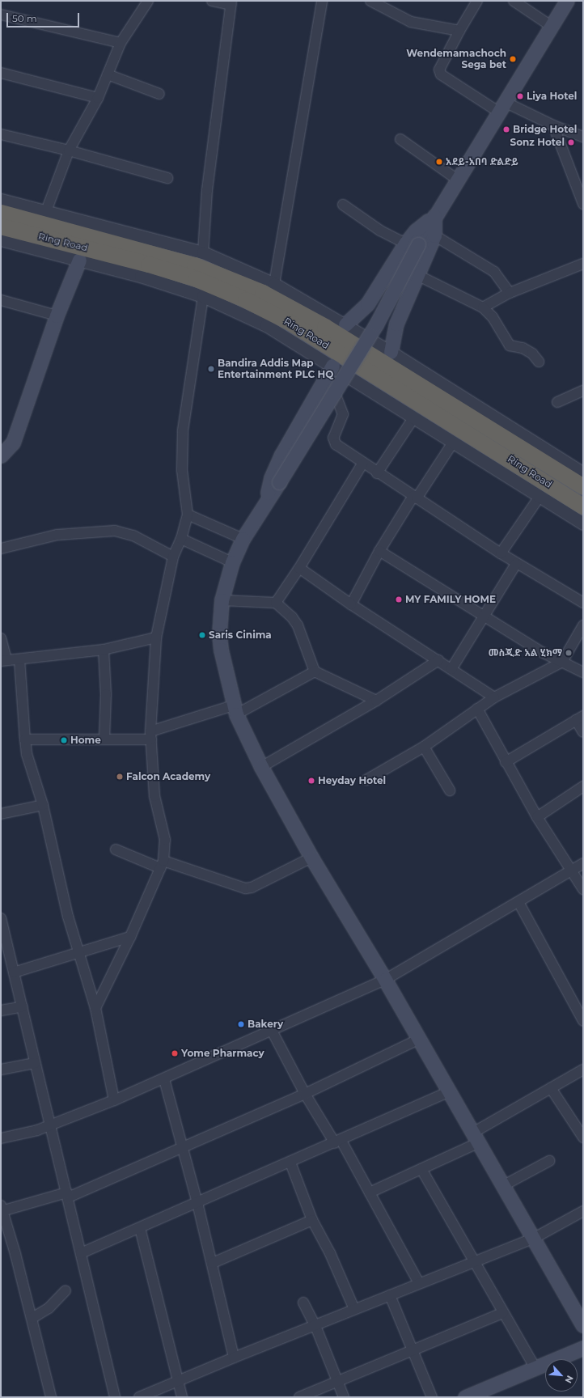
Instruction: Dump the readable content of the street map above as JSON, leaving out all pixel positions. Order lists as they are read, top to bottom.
{
  "streets": {
    "highway": ["Ring Road"]
  },
  "places": [
    "Wendemamachoch Sega bet",
    "Liya Hotel",
    "Bridge Hotel",
    "Sonz Hotel",
    "አደይ-አበባ ድልድይ",
    "Bandira Addis Map Entertainment PLC HQ",
    "MY FAMILY HOME",
    "Saris Cinima",
    "መስጂድ አል ሂክማ",
    "Home",
    "Falcon Academy",
    "Heyday Hotel",
    "Bakery",
    "Yome Pharmacy"
  ],
  "scale_bar": "50 m",
  "north": "bottom right"
}
